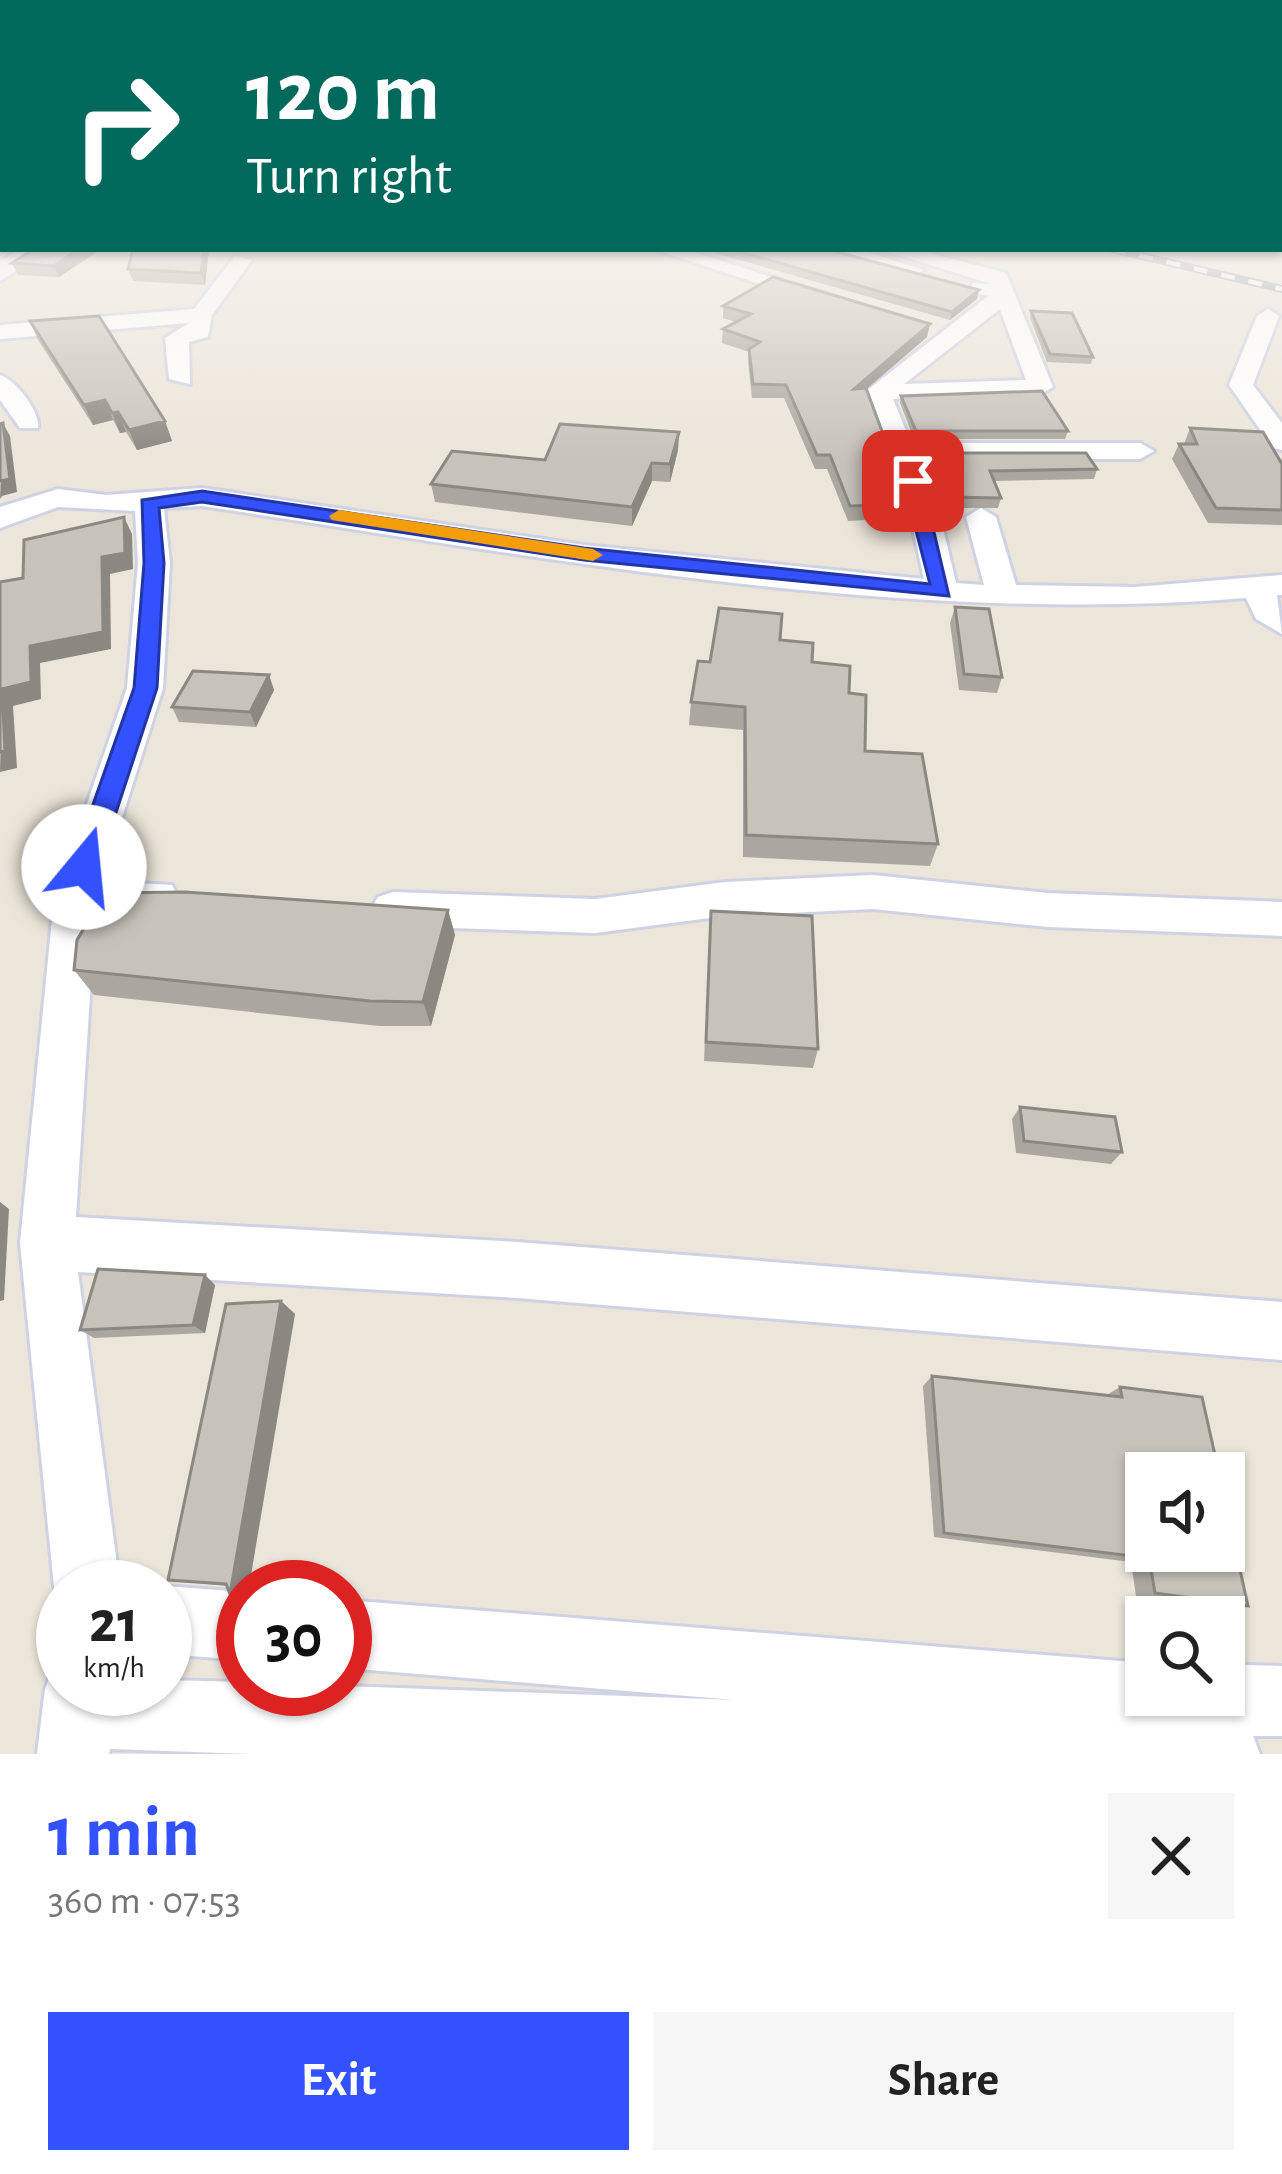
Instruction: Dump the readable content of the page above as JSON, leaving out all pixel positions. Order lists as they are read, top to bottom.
{
  "page": {
    "turn": ["120 m", "Turn right"],
    "speed": "21 km/h",
    "limit": "30",
    "heading": ["1 min", "360 m · 07:53"],
    "buttons": ["Exit", "Share"]
  }
}
